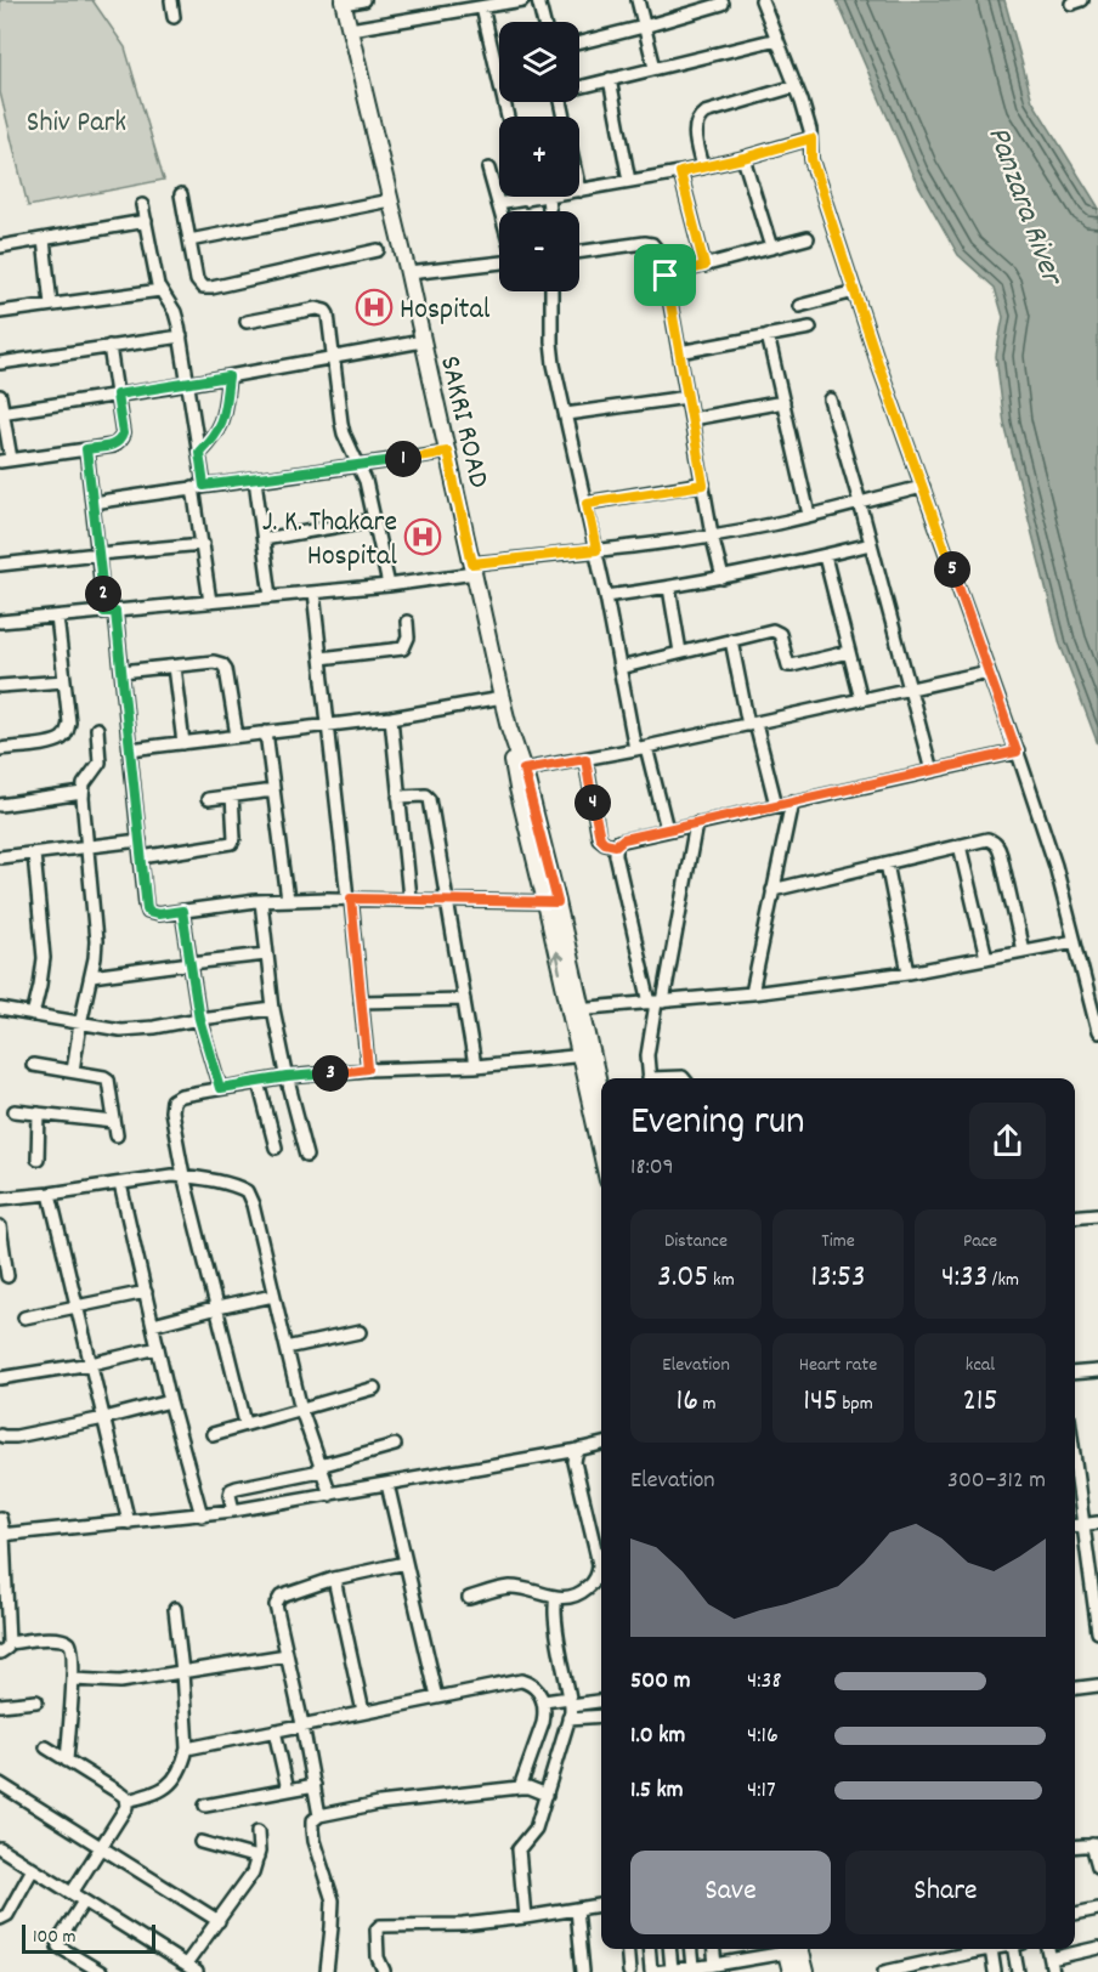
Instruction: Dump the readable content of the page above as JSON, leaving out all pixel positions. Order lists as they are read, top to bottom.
{
  "streets": {
    "main road": ["SAKRI ROAD"]
  },
  "water": ["Panzara River"],
  "parks": ["Shiv Park"],
  "places": {
    "hospital": ["Hospital", "J. K. Thakare Hospital"]
  },
  "scale_bar": "100 m",
  "page": {
    "map_buttons": ["+", "−"],
    "pins": [
      "1",
      "5",
      "2",
      "4",
      "3"
    ],
    "heading": ["Evening run", "18:09"],
    "stats": [
      ["Distance", "3.05 km"],
      ["Time", "13:53"],
      ["Pace", "4:33 /km"],
      ["Elevation", "16 m"],
      ["Heart rate", "145 bpm"],
      ["kcal", "215"]
    ],
    "chart": ["Elevation", "300–312 m"],
    "list": [
      {
        "name": "500 m",
        "note": "4:38"
      },
      {
        "name": "1.0 km",
        "note": "4:16"
      },
      {
        "name": "1.5 km",
        "note": "4:17"
      }
    ],
    "buttons": ["Save", "Share"],
    "scale": "100 m"
  }
}
